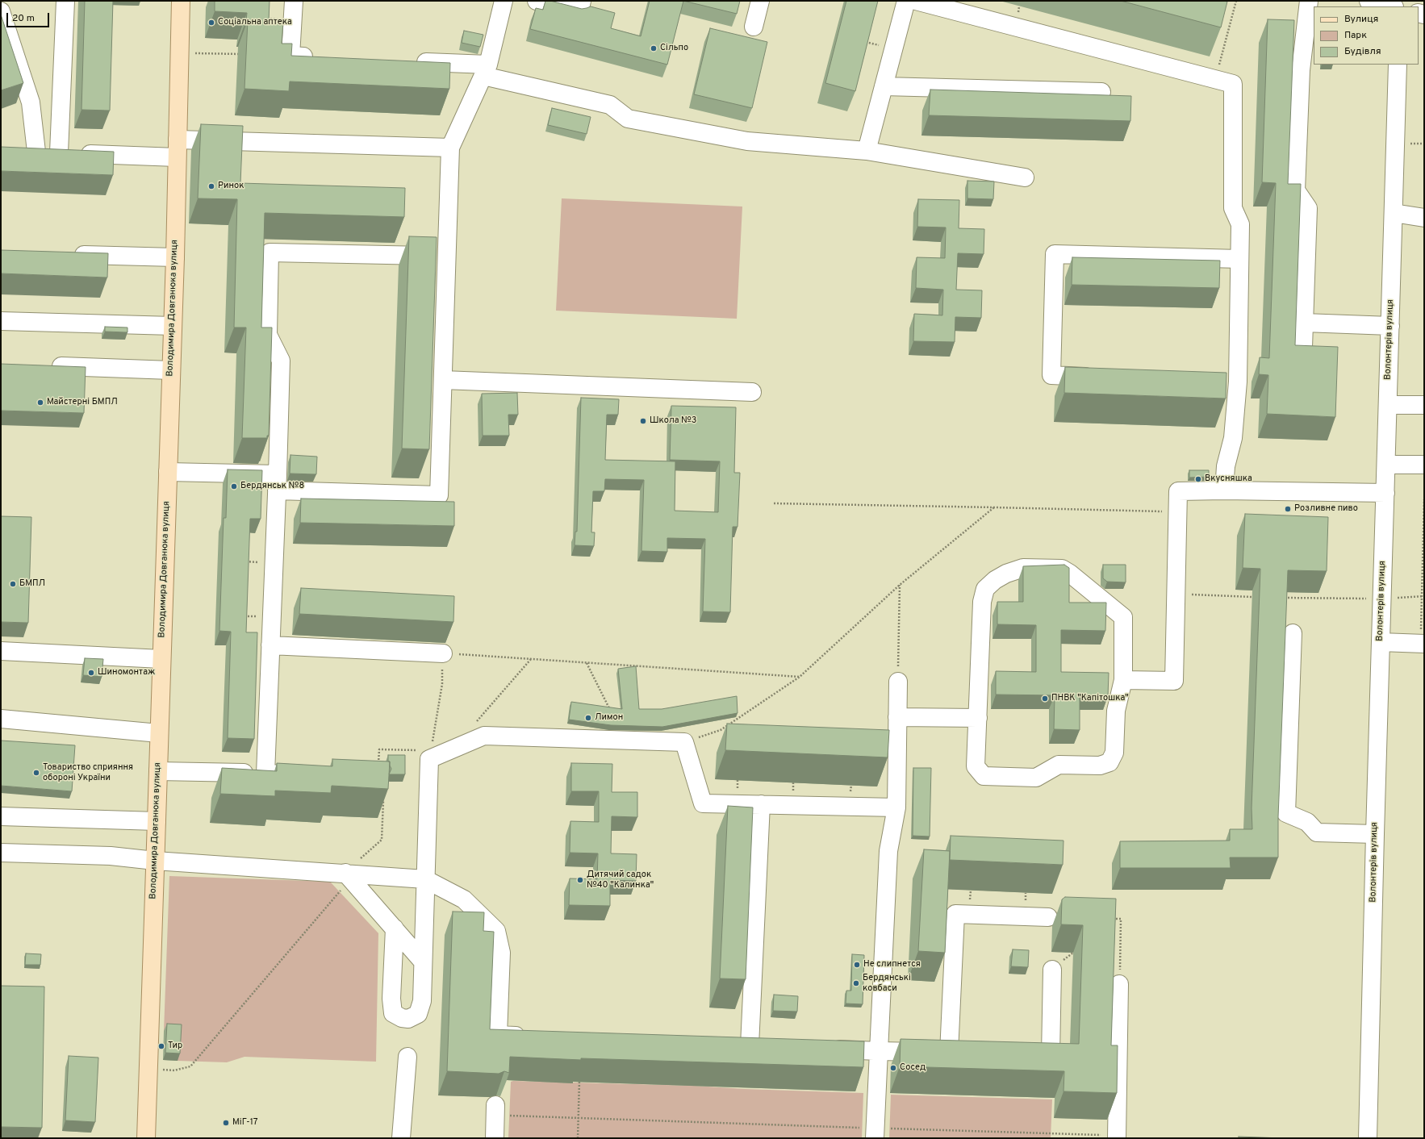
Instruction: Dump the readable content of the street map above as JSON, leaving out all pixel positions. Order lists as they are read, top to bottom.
{
  "streets": {
    "main road": ["Володимира Довганюка вулиця"],
    "street": ["Волонтерів вулиця"]
  },
  "places": [
    "Соціальна аптека",
    "Сільпо",
    "Ринок",
    "Майстерні БМПЛ",
    "Школа №3",
    "Вкусняшка",
    "Бердянськ №8",
    "Розливне пиво",
    "БМПЛ",
    "Шиномонтаж",
    "ПНВК \"Капітошка\"",
    "Лимон",
    "Товариство сприяння обороні України",
    "Дитячий садок №40 \"Калинка\"",
    "Не слипнется",
    "Бердянські ковбаси",
    "Тир",
    "Сосед",
    "МіГ-17"
  ],
  "legend": ["Вулиця", "Парк", "Будівля"],
  "scale_bar": "20 m"
}
